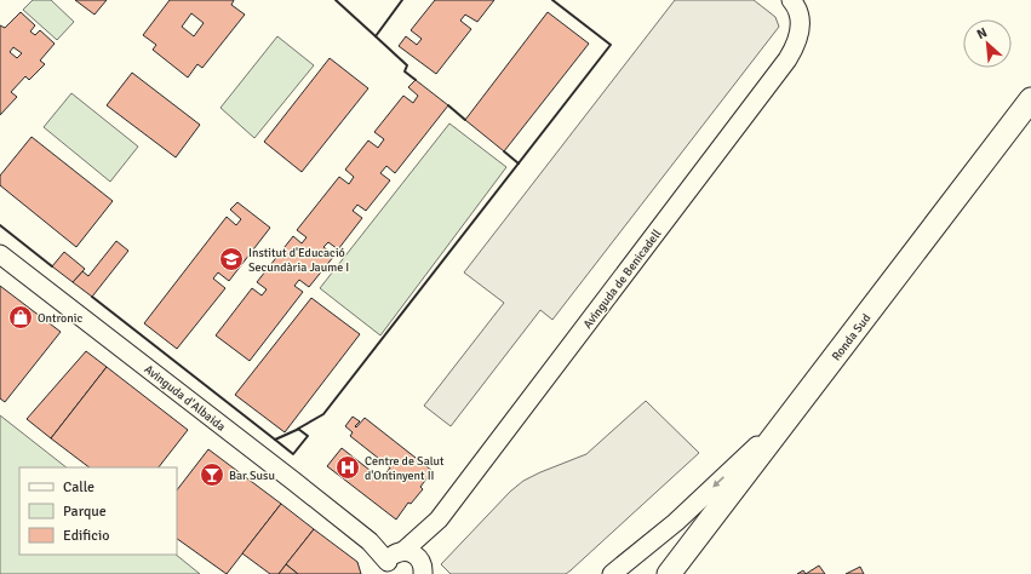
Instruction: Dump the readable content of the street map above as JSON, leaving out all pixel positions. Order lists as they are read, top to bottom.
{
  "streets": {
    "main road": ["Ronda Sud"],
    "street": ["Avinguda de Benicadell", "Avinguda d'Albaida"]
  },
  "places": {
    "school or university": ["Institut d'Educació Secundària Jaume I"],
    "shop": ["Ontronic"],
    "hospital": ["Centre de Salut d'Ontinyent II"],
    "bar": ["Bar Susu"]
  },
  "legend": ["Calle", "Parque", "Edificio"],
  "north": "top left"
}
